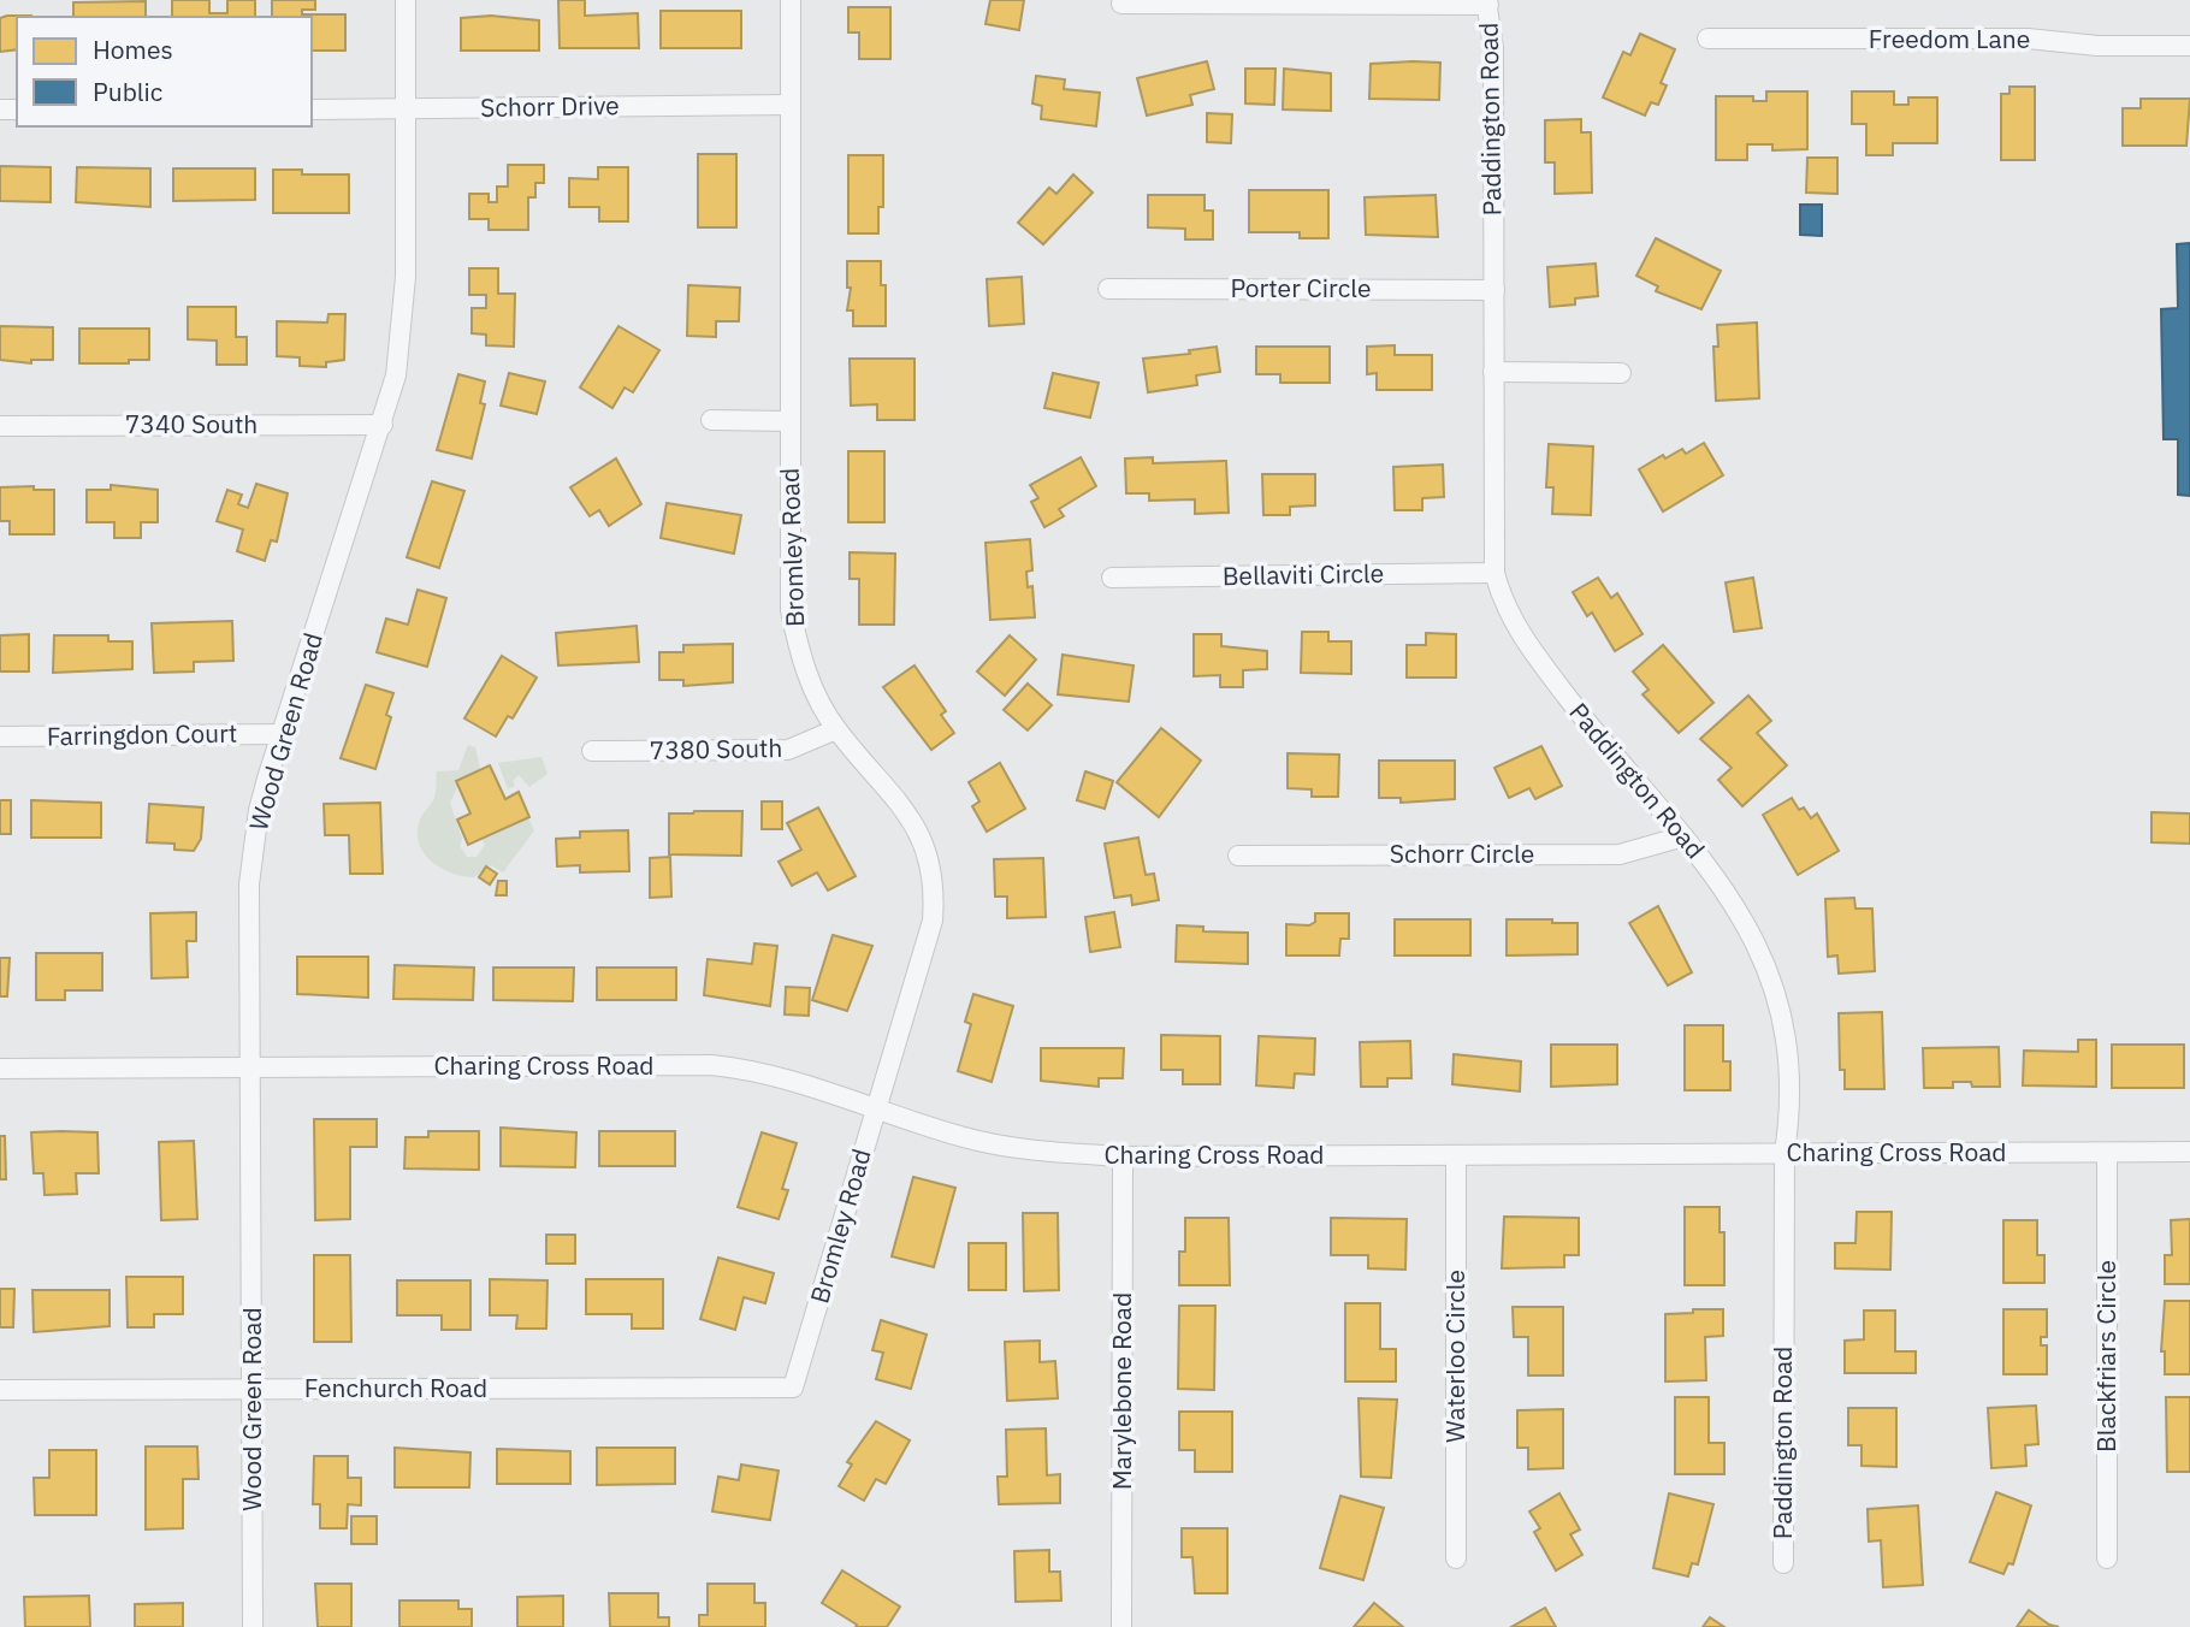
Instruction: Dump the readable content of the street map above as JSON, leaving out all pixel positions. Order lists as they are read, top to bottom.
{
  "streets": {
    "street": [
      "Freedom Lane",
      "Schorr Drive",
      "Paddington Road",
      "Porter Circle",
      "7340 South",
      "Bromley Road",
      "Bellaviti Circle",
      "Wood Green Road",
      "Farringdon Court",
      "7380 South",
      "Schorr Circle",
      "Charing Cross Road",
      "Waterloo Circle",
      "Blackfriars Circle",
      "Fenchurch Road",
      "Marylebone Road"
    ]
  },
  "crossings": [
    ["Schorr Drive", "Bromley Road"],
    ["Schorr Drive", "Wood Green Road"],
    ["Paddington Road", "Porter Circle"],
    ["Paddington Road", "Bellaviti Circle"],
    ["Paddington Road", "Schorr Circle"],
    ["Paddington Road", "Charing Cross Road"],
    ["7340 South", "Wood Green Road"],
    ["Bromley Road", "7380 South"],
    ["Bromley Road", "Charing Cross Road"],
    ["Bromley Road", "Fenchurch Road"],
    ["Wood Green Road", "Farringdon Court"],
    ["Wood Green Road", "Charing Cross Road"],
    ["Wood Green Road", "Fenchurch Road"],
    ["Charing Cross Road", "Waterloo Circle"],
    ["Charing Cross Road", "Blackfriars Circle"],
    ["Charing Cross Road", "Marylebone Road"]
  ],
  "legend": ["Homes", "Public"]
}
